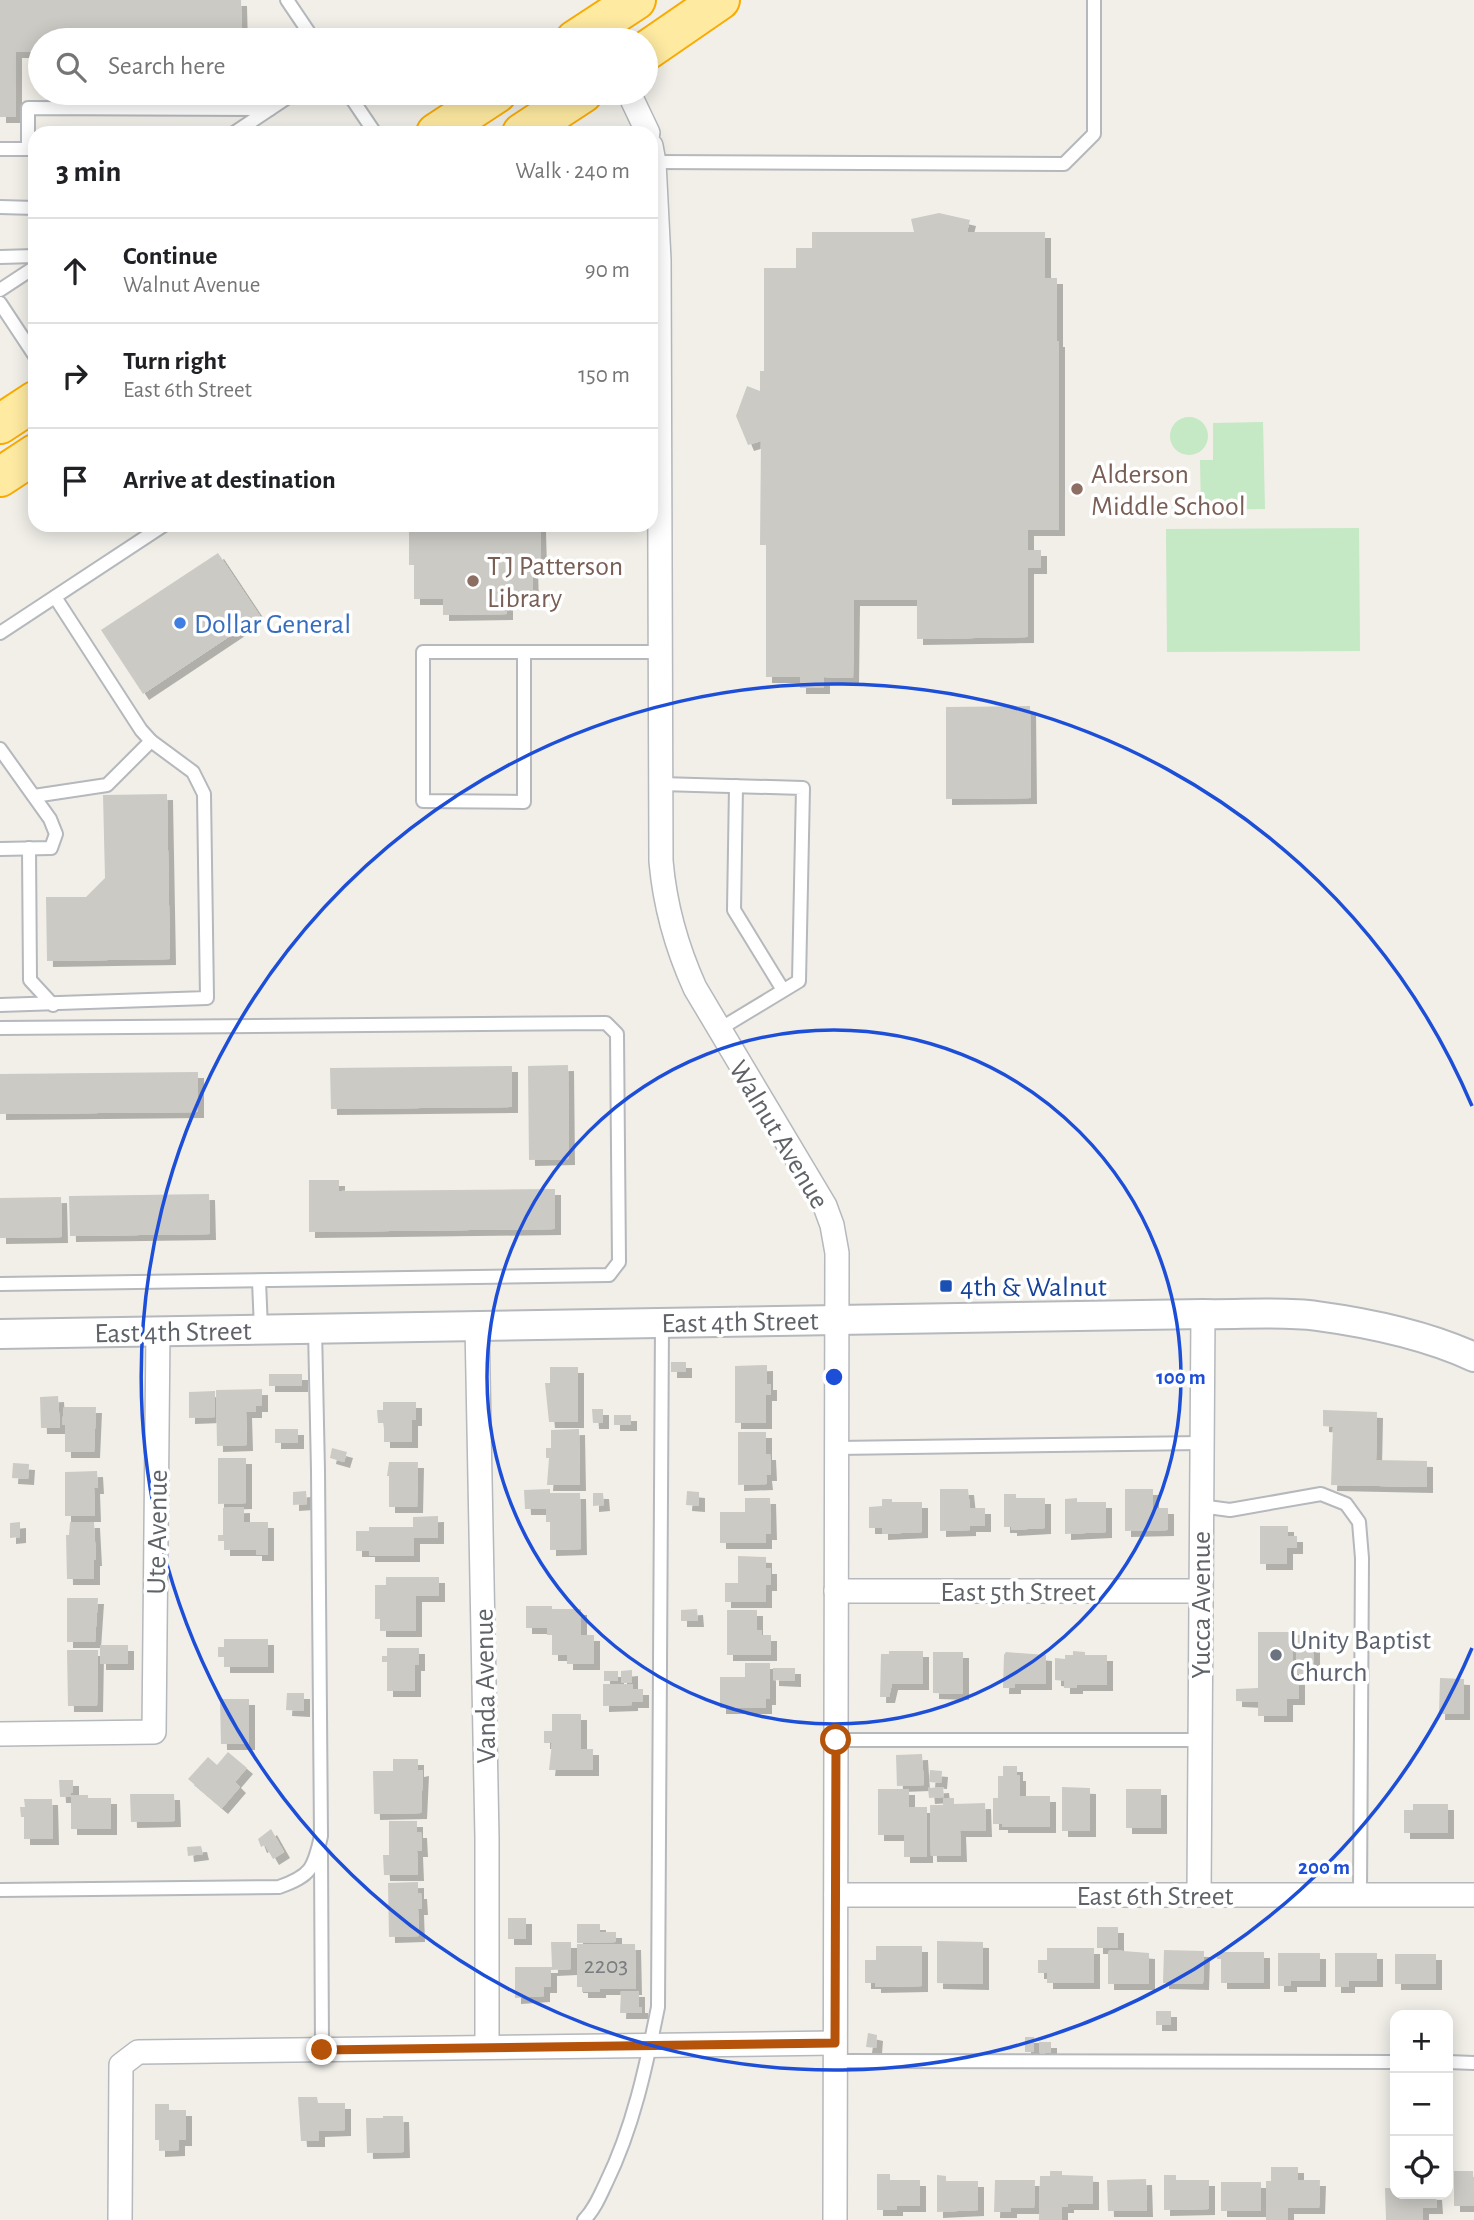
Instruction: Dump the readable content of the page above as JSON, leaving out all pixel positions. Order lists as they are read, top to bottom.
{
  "streets": {
    "street": [
      "Walnut Avenue",
      "East 4th Street",
      "Ute Avenue",
      "East 5th Street",
      "Yucca Avenue",
      "Vanda Avenue",
      "East 6th Street"
    ]
  },
  "crossings": [
    ["Walnut Avenue", "East 4th Street"],
    ["Walnut Avenue", "East 5th Street"],
    ["Walnut Avenue", "East 6th Street"],
    ["East 4th Street", "Ute Avenue"],
    ["East 4th Street", "Yucca Avenue"],
    ["East 4th Street", "Vanda Avenue"],
    ["East 5th Street", "Yucca Avenue"],
    ["Yucca Avenue", "East 6th Street"]
  ],
  "places": {
    "other": [
      "Alderson Middle School",
      "T J Patterson Library",
      "Dollar General",
      "Unity Baptist Church"
    ],
    "transit": ["4th & Walnut"]
  },
  "house_numbers": ["2203"],
  "page": {
    "search": "Search here",
    "heading": ["3 min", "Walk · 240 m"],
    "list": [
      ["Continue", "Walnut Avenue", "90 m"],
      ["Turn right", "East 6th Street", "150 m"],
      "Arrive at destination"
    ],
    "map_buttons": ["+", "−"]
  },
  "rings": ["100 m", "200 m"]
}
